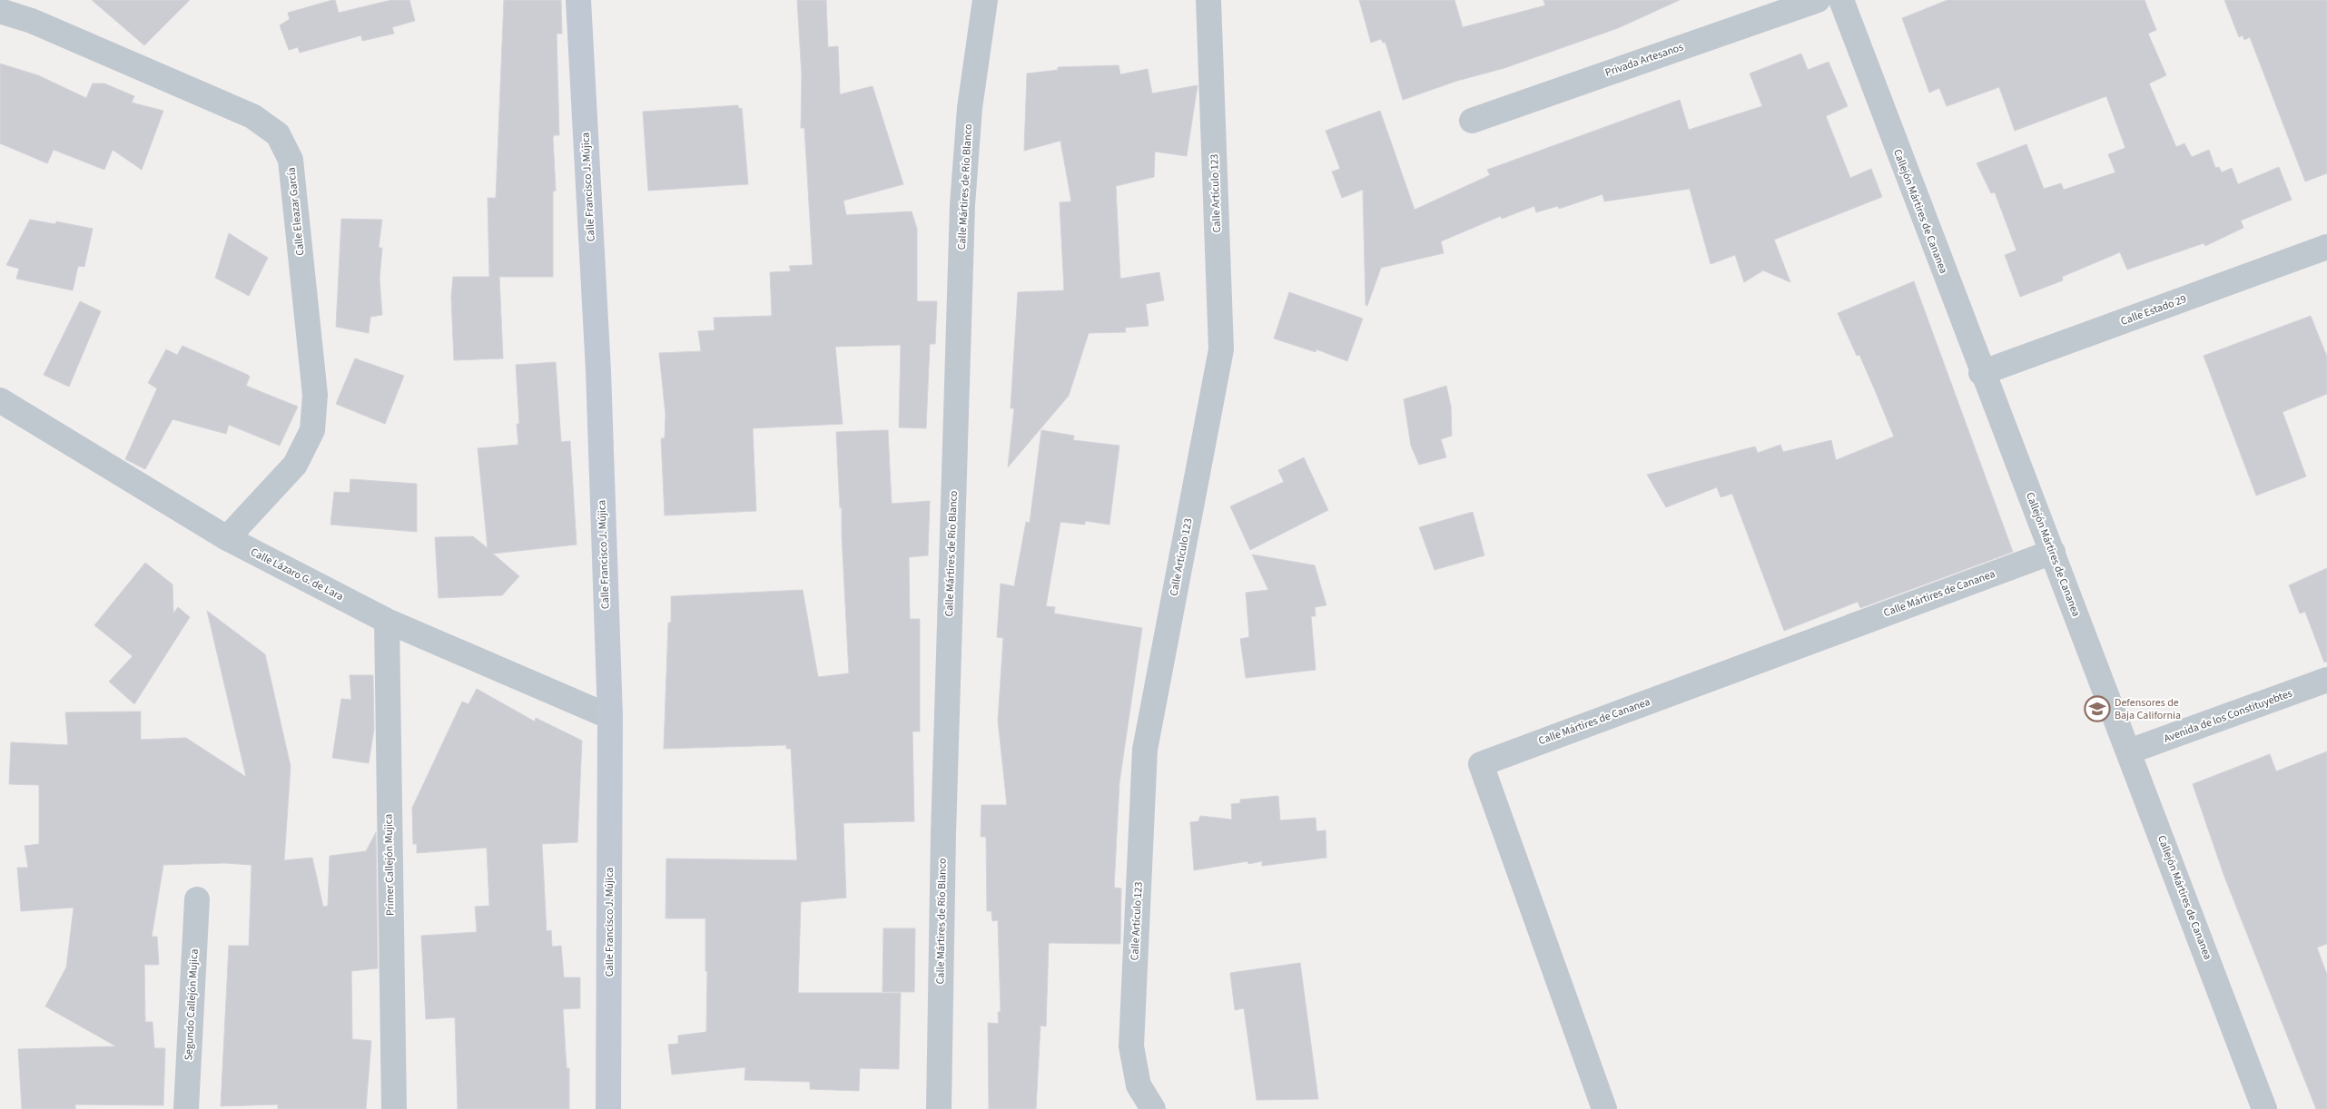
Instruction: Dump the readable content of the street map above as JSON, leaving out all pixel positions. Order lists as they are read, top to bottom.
{
  "streets": {
    "street": [
      "Privada Artesanos",
      "Calle Francisco J. Mújica",
      "Calle Mártires de Río Blanco",
      "Calle Artículo 123",
      "Calle Eleazar García",
      "Callejón Mártires de Cananea",
      "Calle Estado 29",
      "Calle Lázaro G. de Lara",
      "Calle Mártires de Cananea",
      "Avenida de los Constituyebtes",
      "Primer Callejón Mujica",
      "Segundo Callejón Mujica"
    ]
  },
  "crossings": [
    ["Calle Francisco J. Mújica", "Calle Lázaro G. de Lara"],
    ["Calle Eleazar García", "Calle Lázaro G. de Lara"],
    ["Callejón Mártires de Cananea", "Calle Estado 29"],
    ["Callejón Mártires de Cananea", "Calle Mártires de Cananea"],
    ["Callejón Mártires de Cananea", "Avenida de los Constituyebtes"],
    ["Calle Lázaro G. de Lara", "Primer Callejón Mujica"]
  ],
  "places": {
    "school or university": ["Defensores de Baja California"]
  }
}
